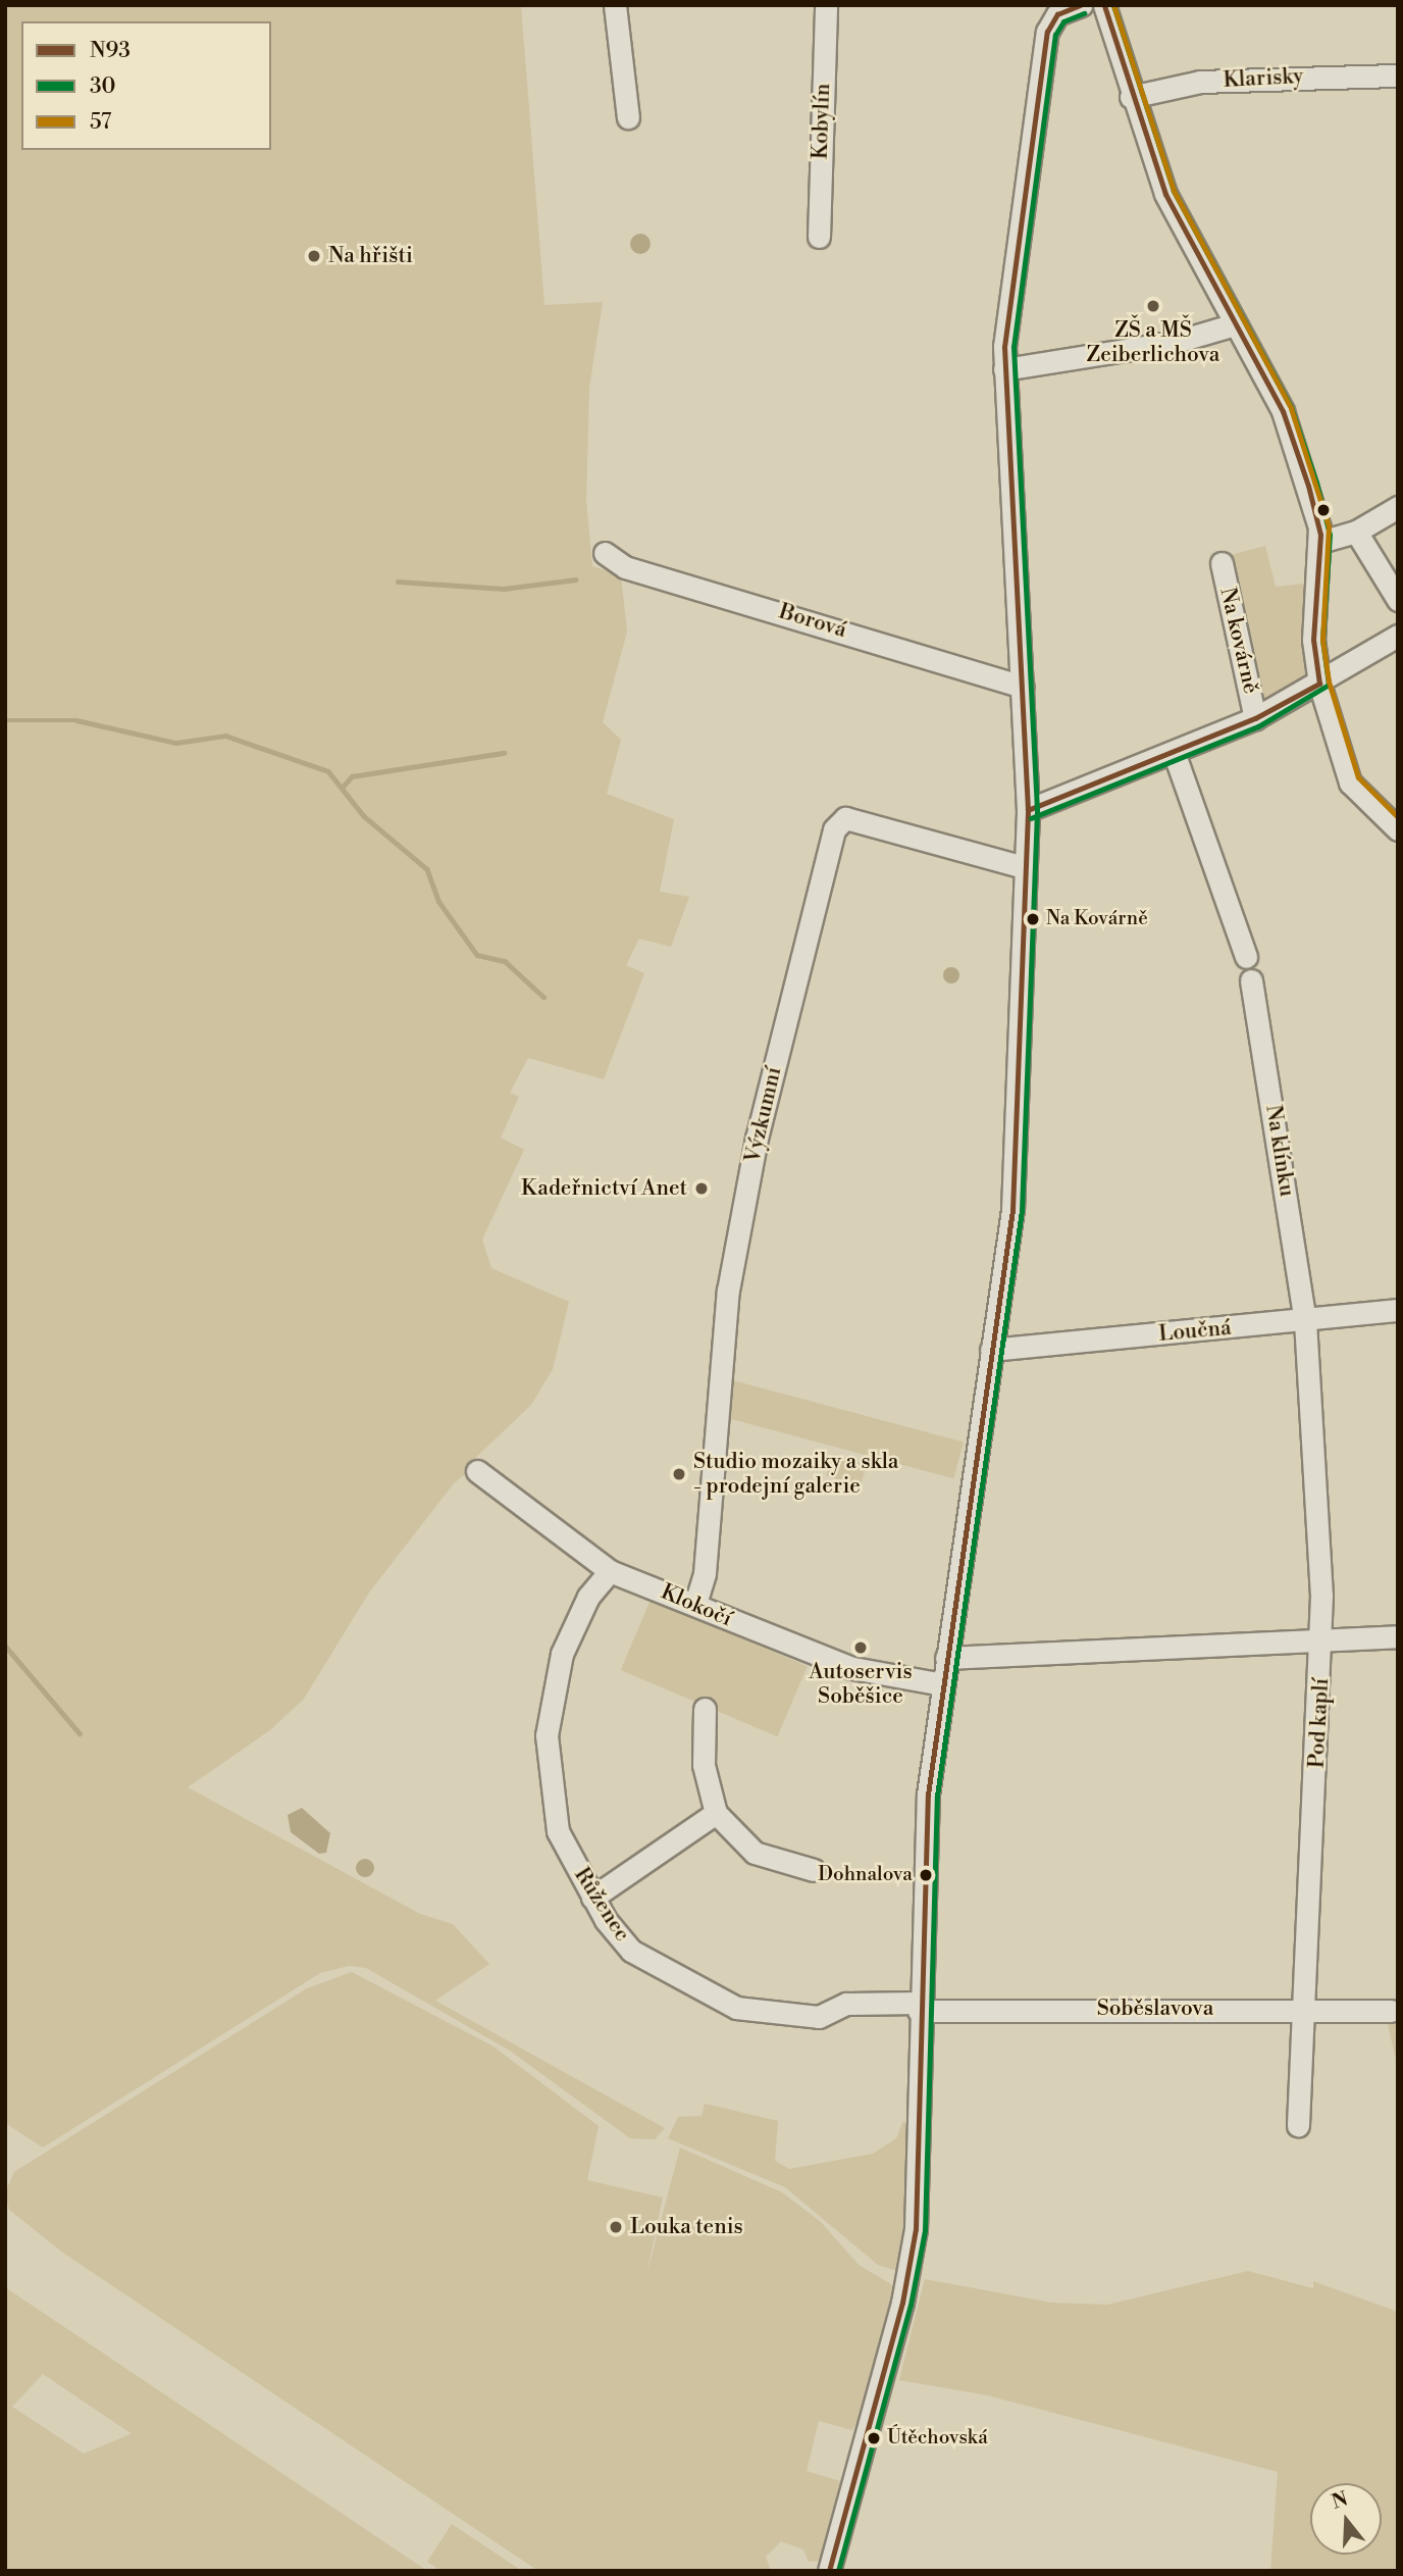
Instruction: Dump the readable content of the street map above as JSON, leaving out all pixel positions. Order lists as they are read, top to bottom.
{
  "streets": {
    "street": [
      "Klarisky",
      "Kobylín",
      "Borová",
      "Na kovárně",
      "Výzkumní",
      "Na klínku",
      "Loučná",
      "Klokočí",
      "Pod kaplí",
      "Růženec",
      "Soběslavova"
    ]
  },
  "crossings": [
    ["Výzkumní", "Klokočí"],
    ["Na klínku", "Loučná"],
    ["Na klínku", "Pod kaplí"],
    ["Loučná", "Pod kaplí"],
    ["Klokočí", "Růženec"],
    ["Pod kaplí", "Soběslavova"],
    ["Růženec", "Soběslavova"]
  ],
  "places": [
    "Na hřišti",
    "ZŠ a MŠ Zeiberlichova",
    "Na Kovárně",
    "Kadeřnictví Anet",
    "Studio mozaiky a skla - prodejní galerie",
    "Autoservis Soběšice",
    "Dohnalova",
    "Louka tenis",
    "Útěchovská"
  ],
  "lines": ["transit line N93", "transit line 30", "transit line 57"],
  "legend": ["N93", "30", "57"],
  "north": "top"
}
